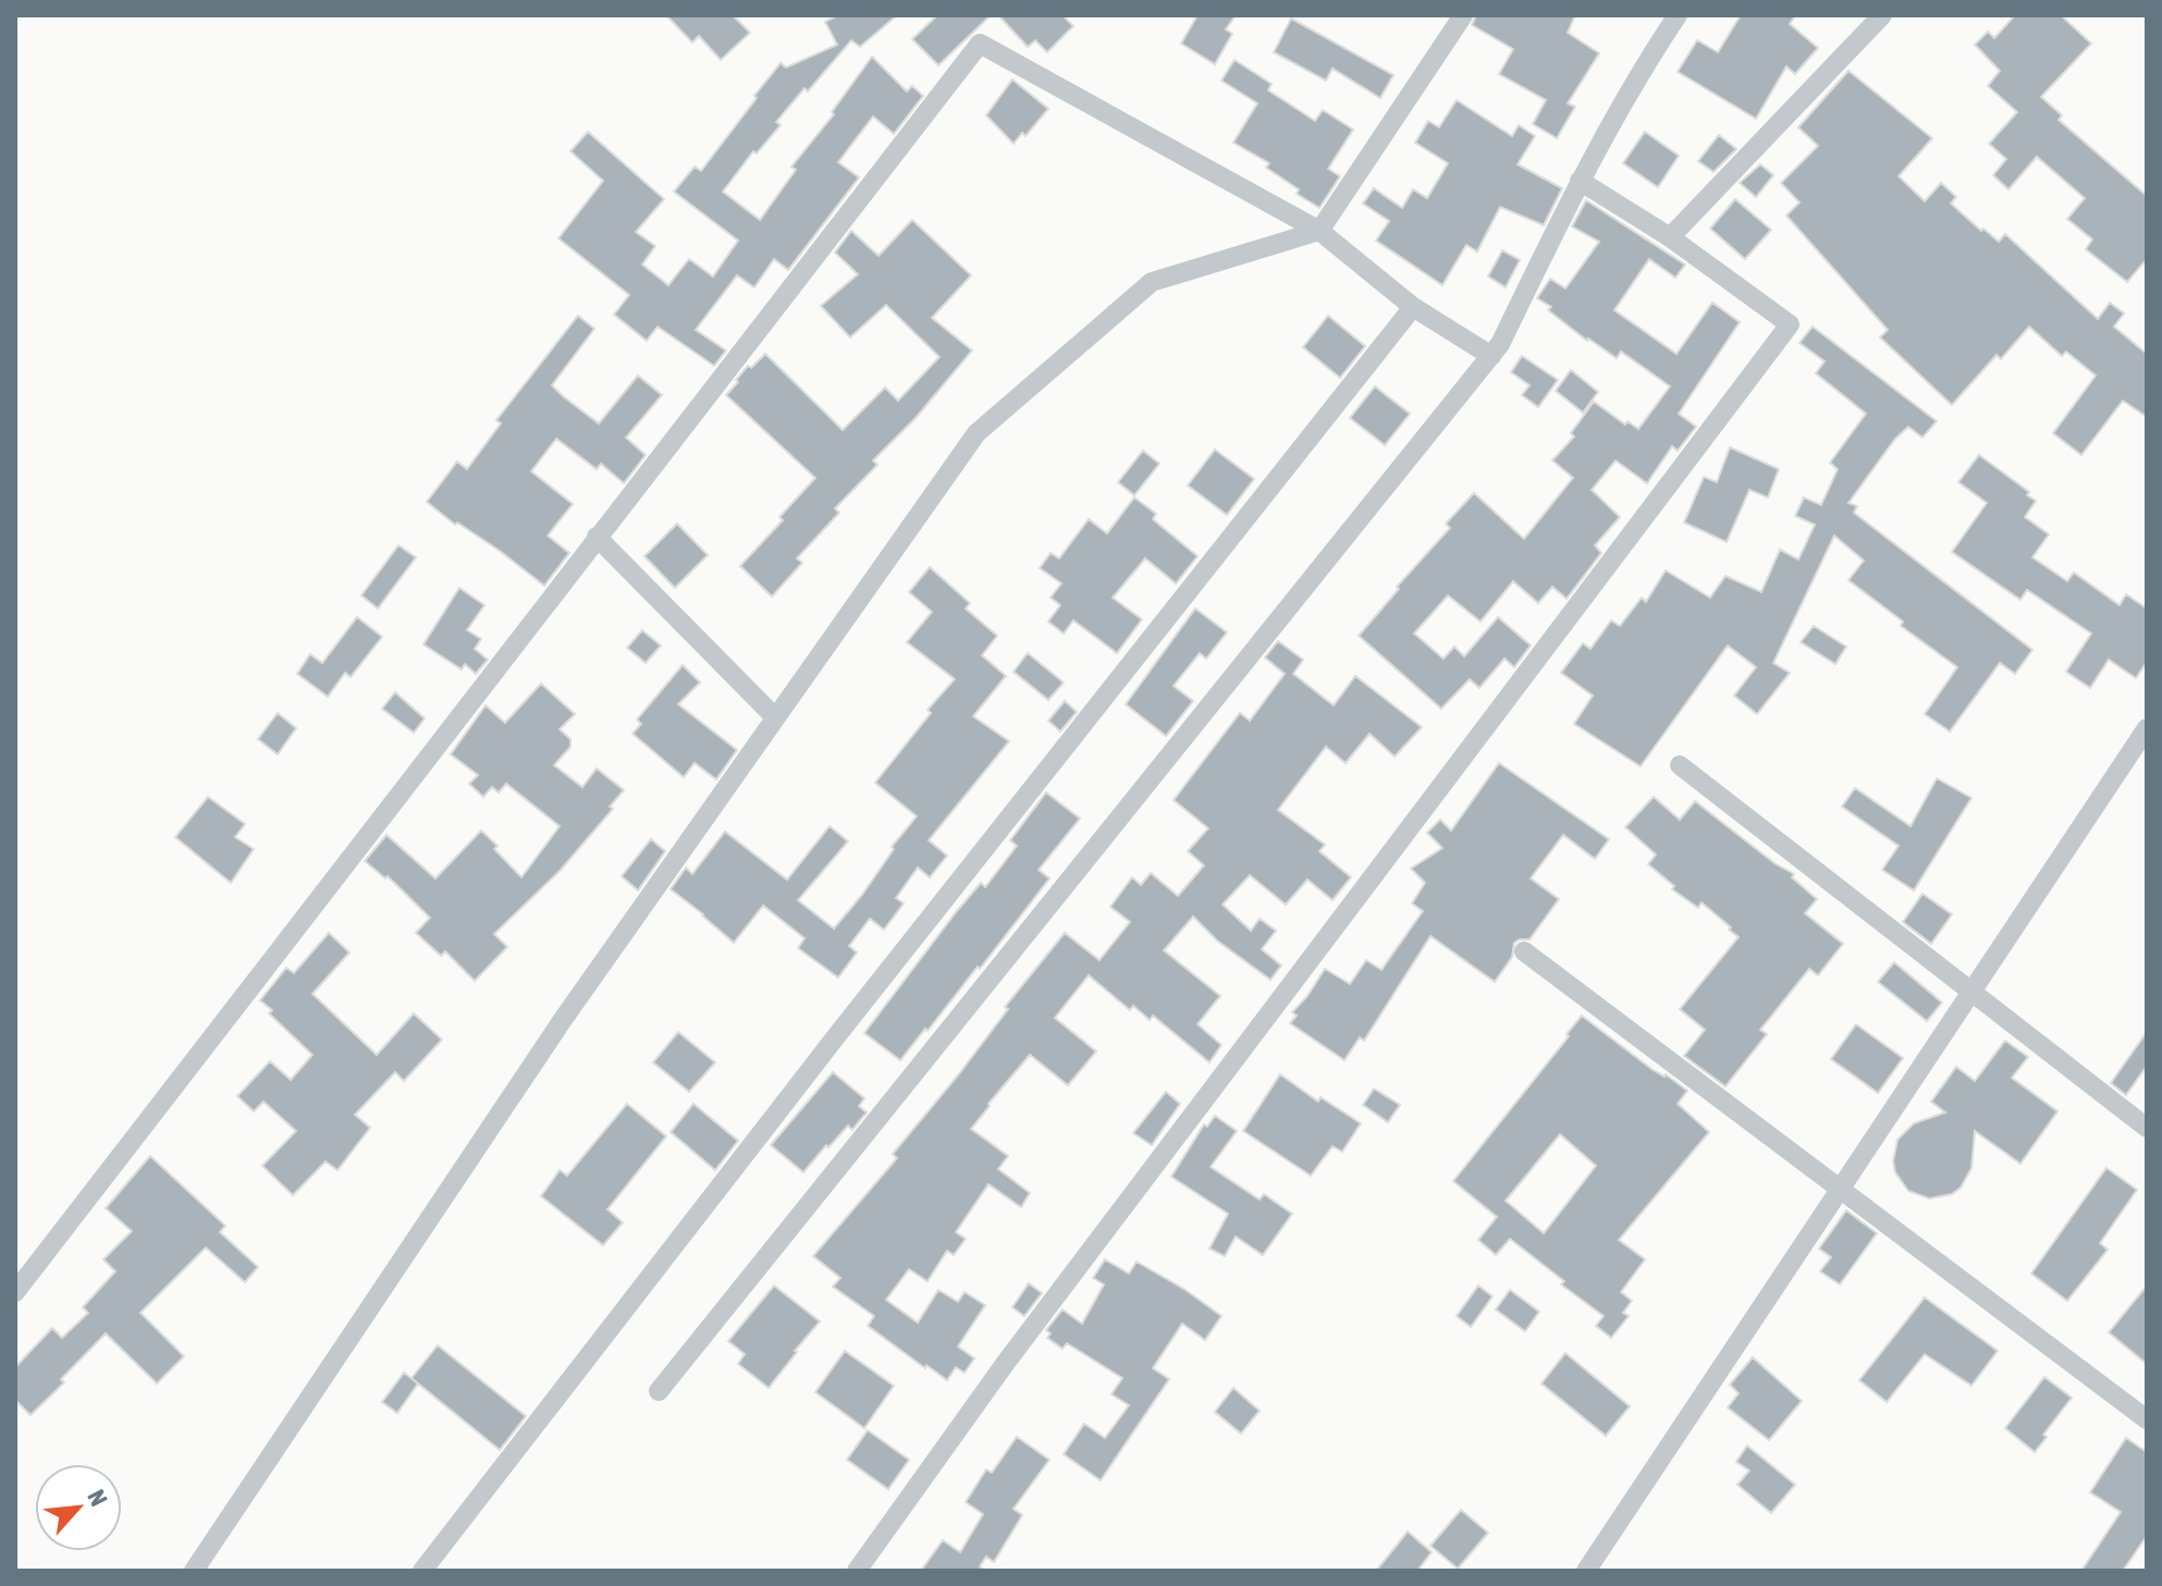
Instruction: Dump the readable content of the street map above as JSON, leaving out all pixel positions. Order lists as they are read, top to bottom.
{
  "north": "top right"
}
